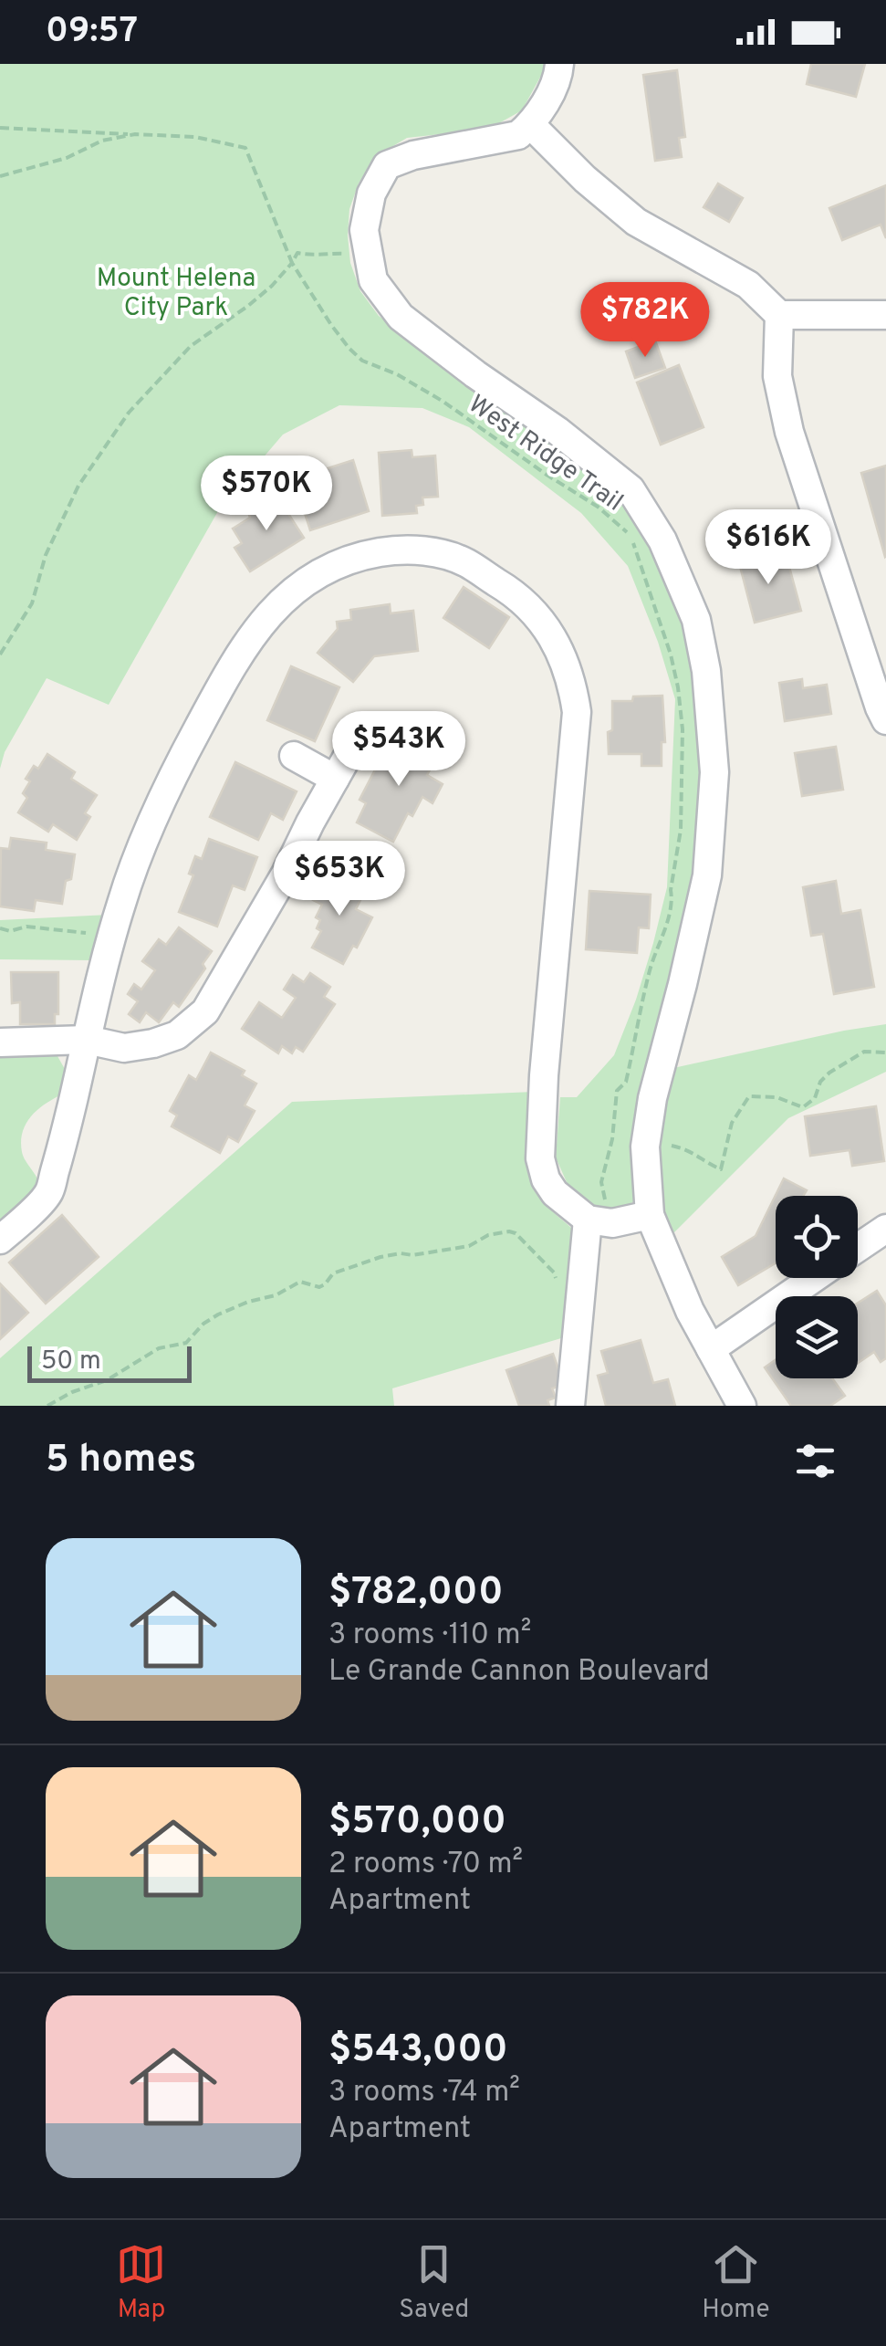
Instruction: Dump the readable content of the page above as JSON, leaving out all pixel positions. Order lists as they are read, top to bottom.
{
  "streets": {
    "path": ["West Ridge Trail"]
  },
  "parks": ["Mount Helena City Park"],
  "scale_bar": "50 m",
  "page": {
    "status": "09:57",
    "price": [
      "$782K",
      "$570K",
      "$616K",
      "$543K",
      "$653K"
    ],
    "scale": "50 m",
    "heading": "5 homes",
    "list": [
      {
        "name": "$782,000",
        "note": "3 rooms · 110 m² · Le Grande Cannon Boulevard"
      },
      {
        "name": "$570,000",
        "note": "2 rooms · 70 m² · Apartment"
      },
      {
        "name": "$543,000",
        "note": "3 rooms · 74 m² · Apartment"
      }
    ],
    "tabs": ["Map", "Saved", "Home"]
  }
}
